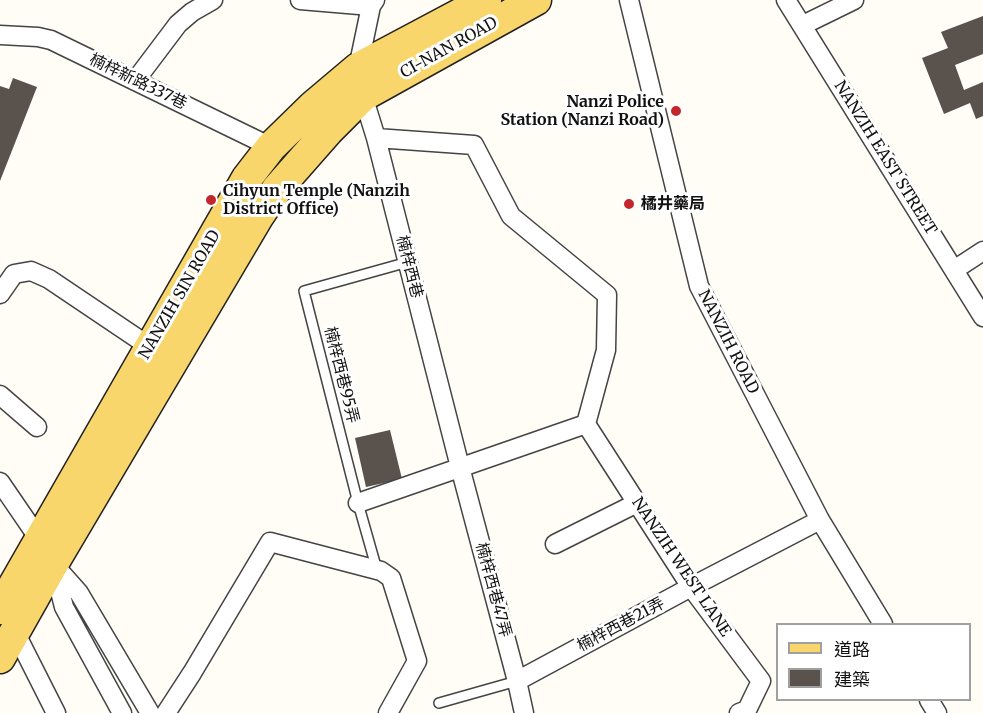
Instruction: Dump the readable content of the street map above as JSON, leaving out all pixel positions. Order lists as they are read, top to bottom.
{
  "streets": {
    "main road": ["CI-NAN ROAD", "NANZIH SIN ROAD"],
    "street": [
      "楠梓新路337巷",
      "NANZIH EAST STREET",
      "楠梓西巷",
      "NANZIH ROAD",
      "NANZIH WEST LANE",
      "楠梓西巷47弄",
      "楠梓西巷21弄"
    ],
    "lane": ["楠梓西巷95弄"]
  },
  "crossings": [
    ["CI-NAN ROAD", "楠梓西巷"],
    ["CI-NAN ROAD", "NANZIH SIN ROAD"],
    ["楠梓新路337巷", "NANZIH SIN ROAD"],
    ["楠梓西巷", "NANZIH SIN ROAD"],
    ["楠梓西巷", "楠梓西巷95弄"],
    ["楠梓西巷", "楠梓西巷47弄"],
    ["NANZIH ROAD", "楠梓西巷21弄"],
    ["NANZIH WEST LANE", "楠梓西巷21弄"],
    ["楠梓西巷47弄", "楠梓西巷21弄"]
  ],
  "places": ["Nanzi Police Station (Nanzi Road)", "Cihyun Temple (Nanzih District Office)", "橘井藥局"],
  "legend": ["道路", "建築"]
}
